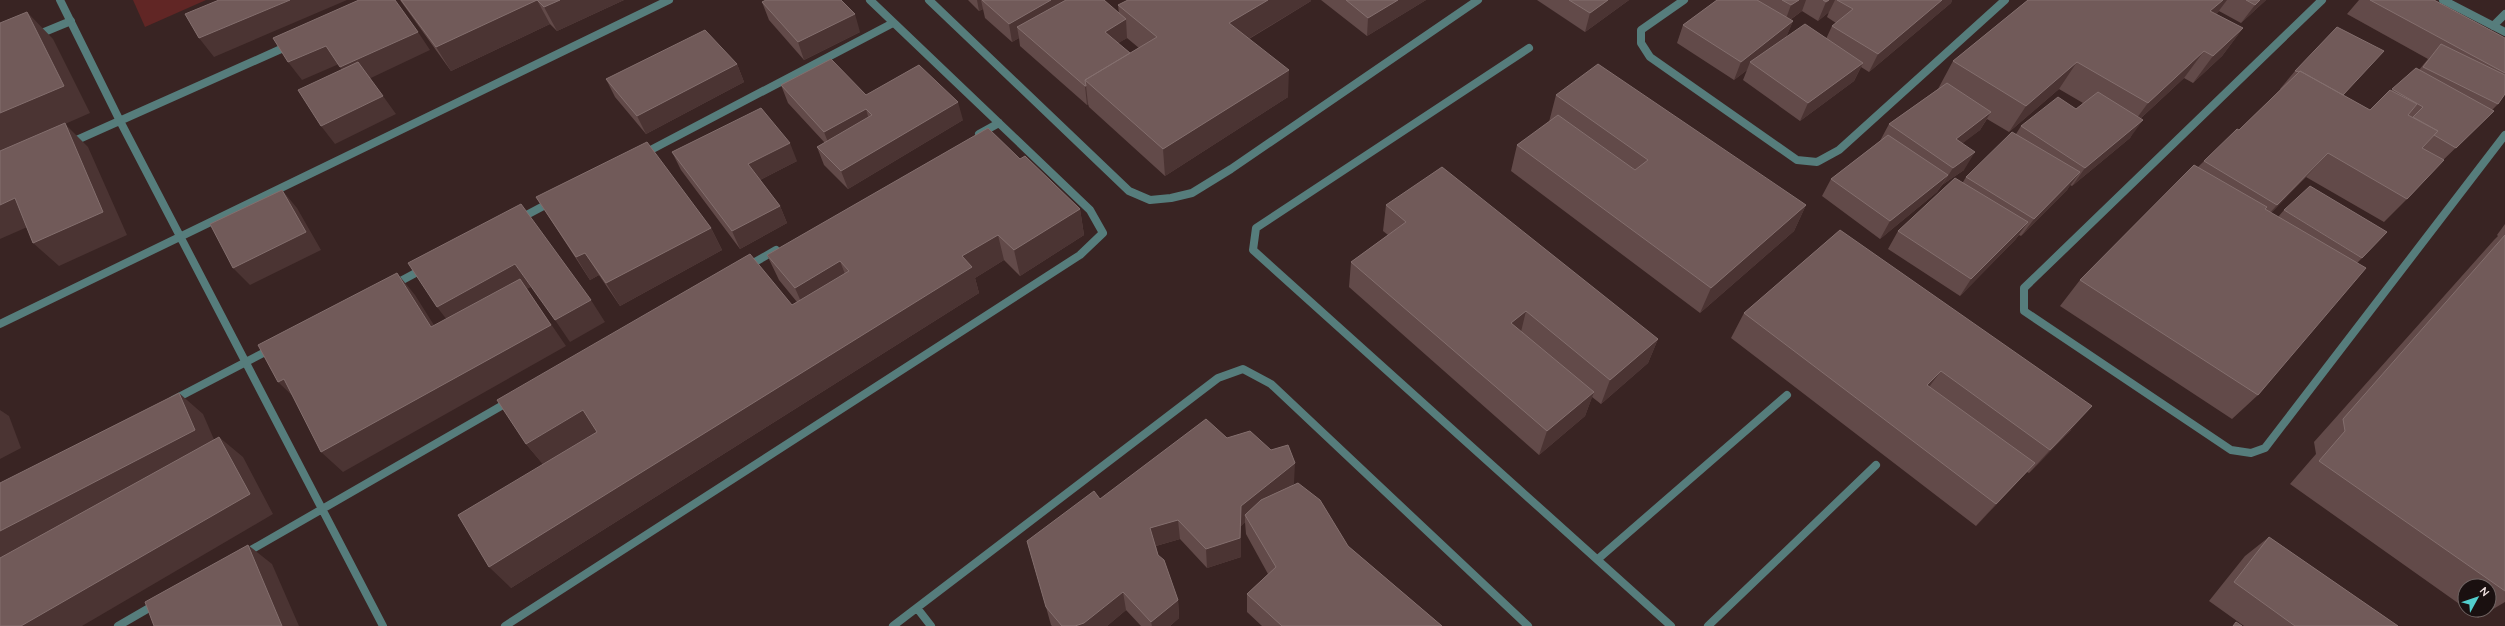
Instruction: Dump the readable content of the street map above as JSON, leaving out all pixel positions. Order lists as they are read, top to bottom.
{
  "north": "top right"
}
